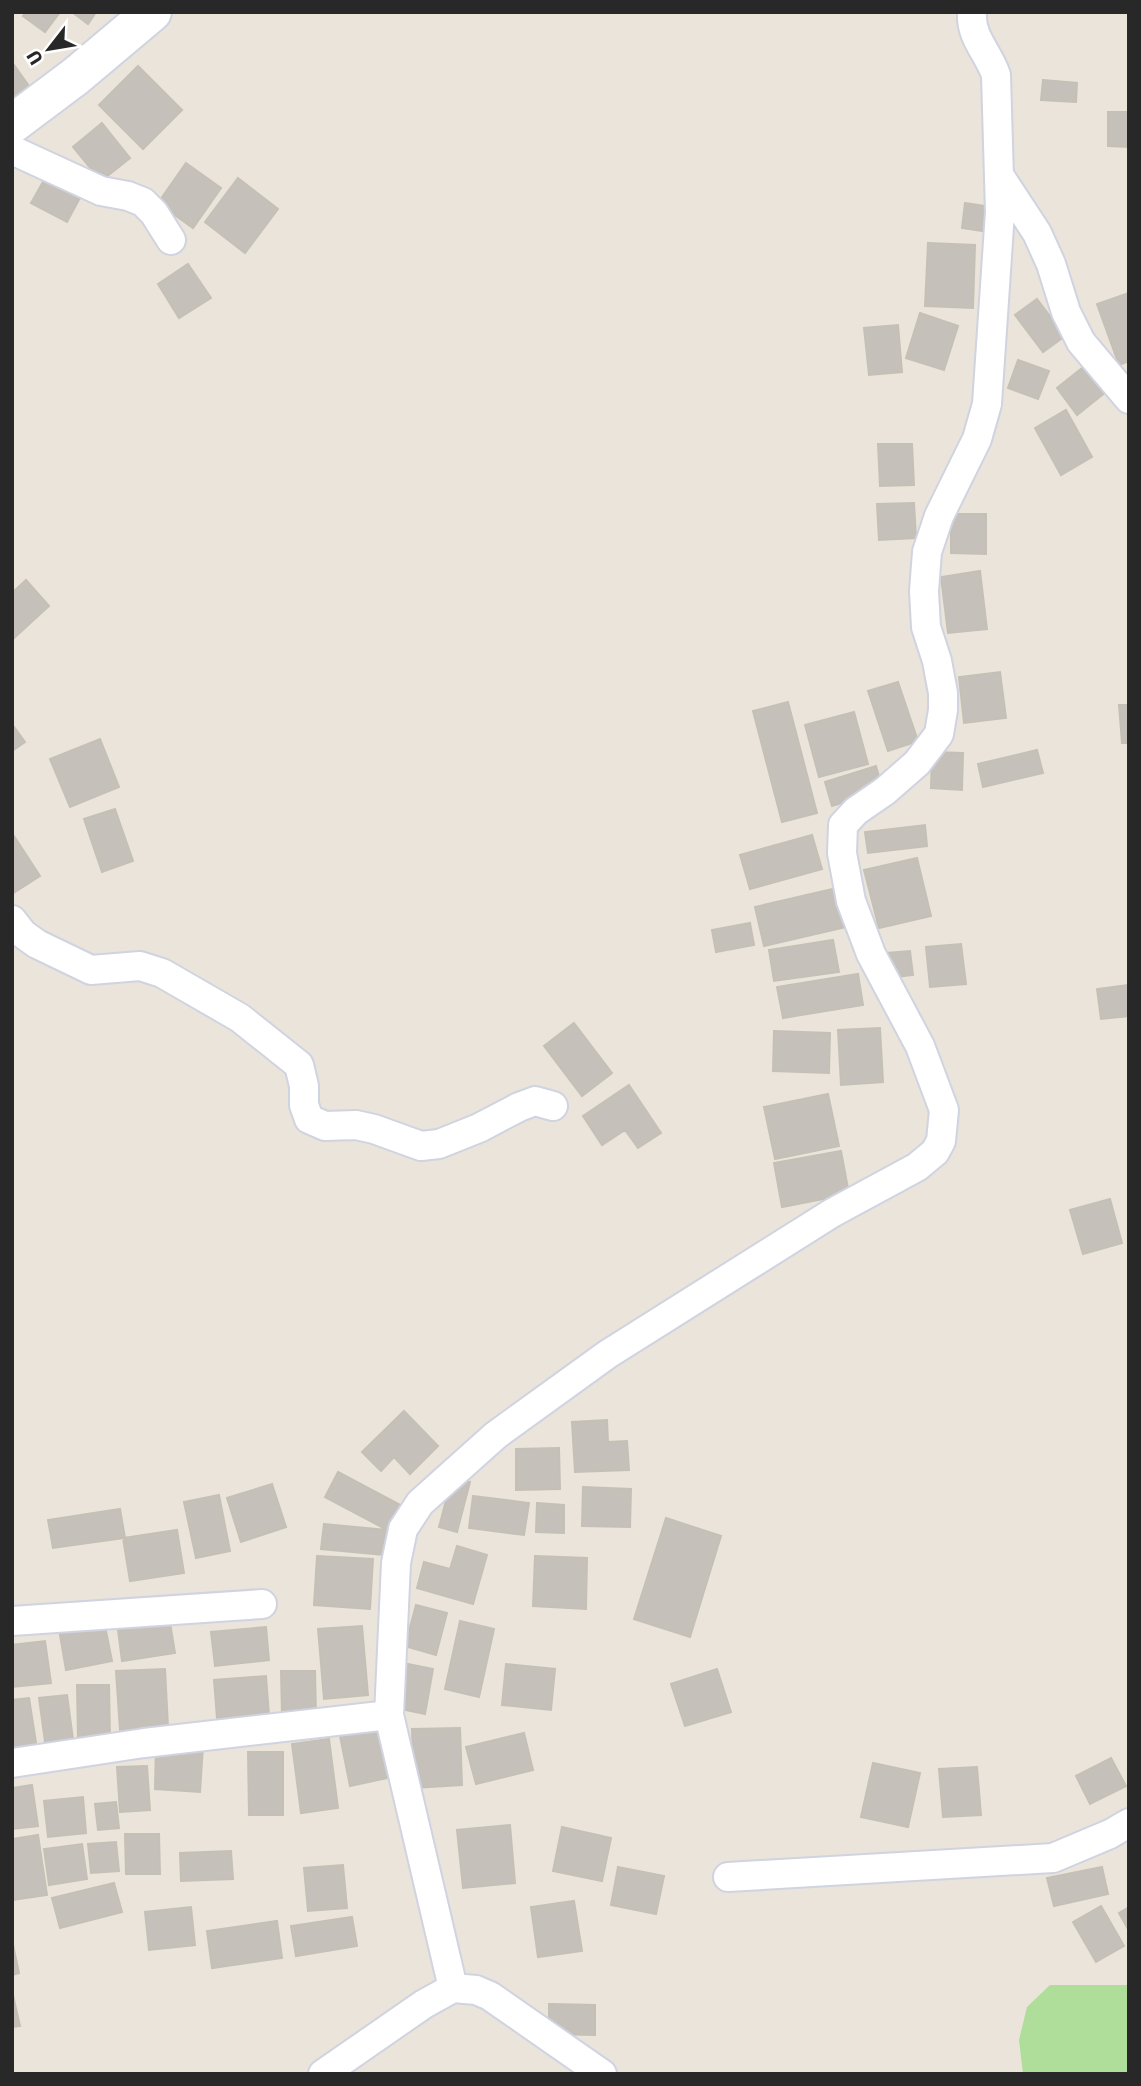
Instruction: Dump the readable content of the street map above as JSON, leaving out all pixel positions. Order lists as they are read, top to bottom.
{
  "north": "bottom left"
}
